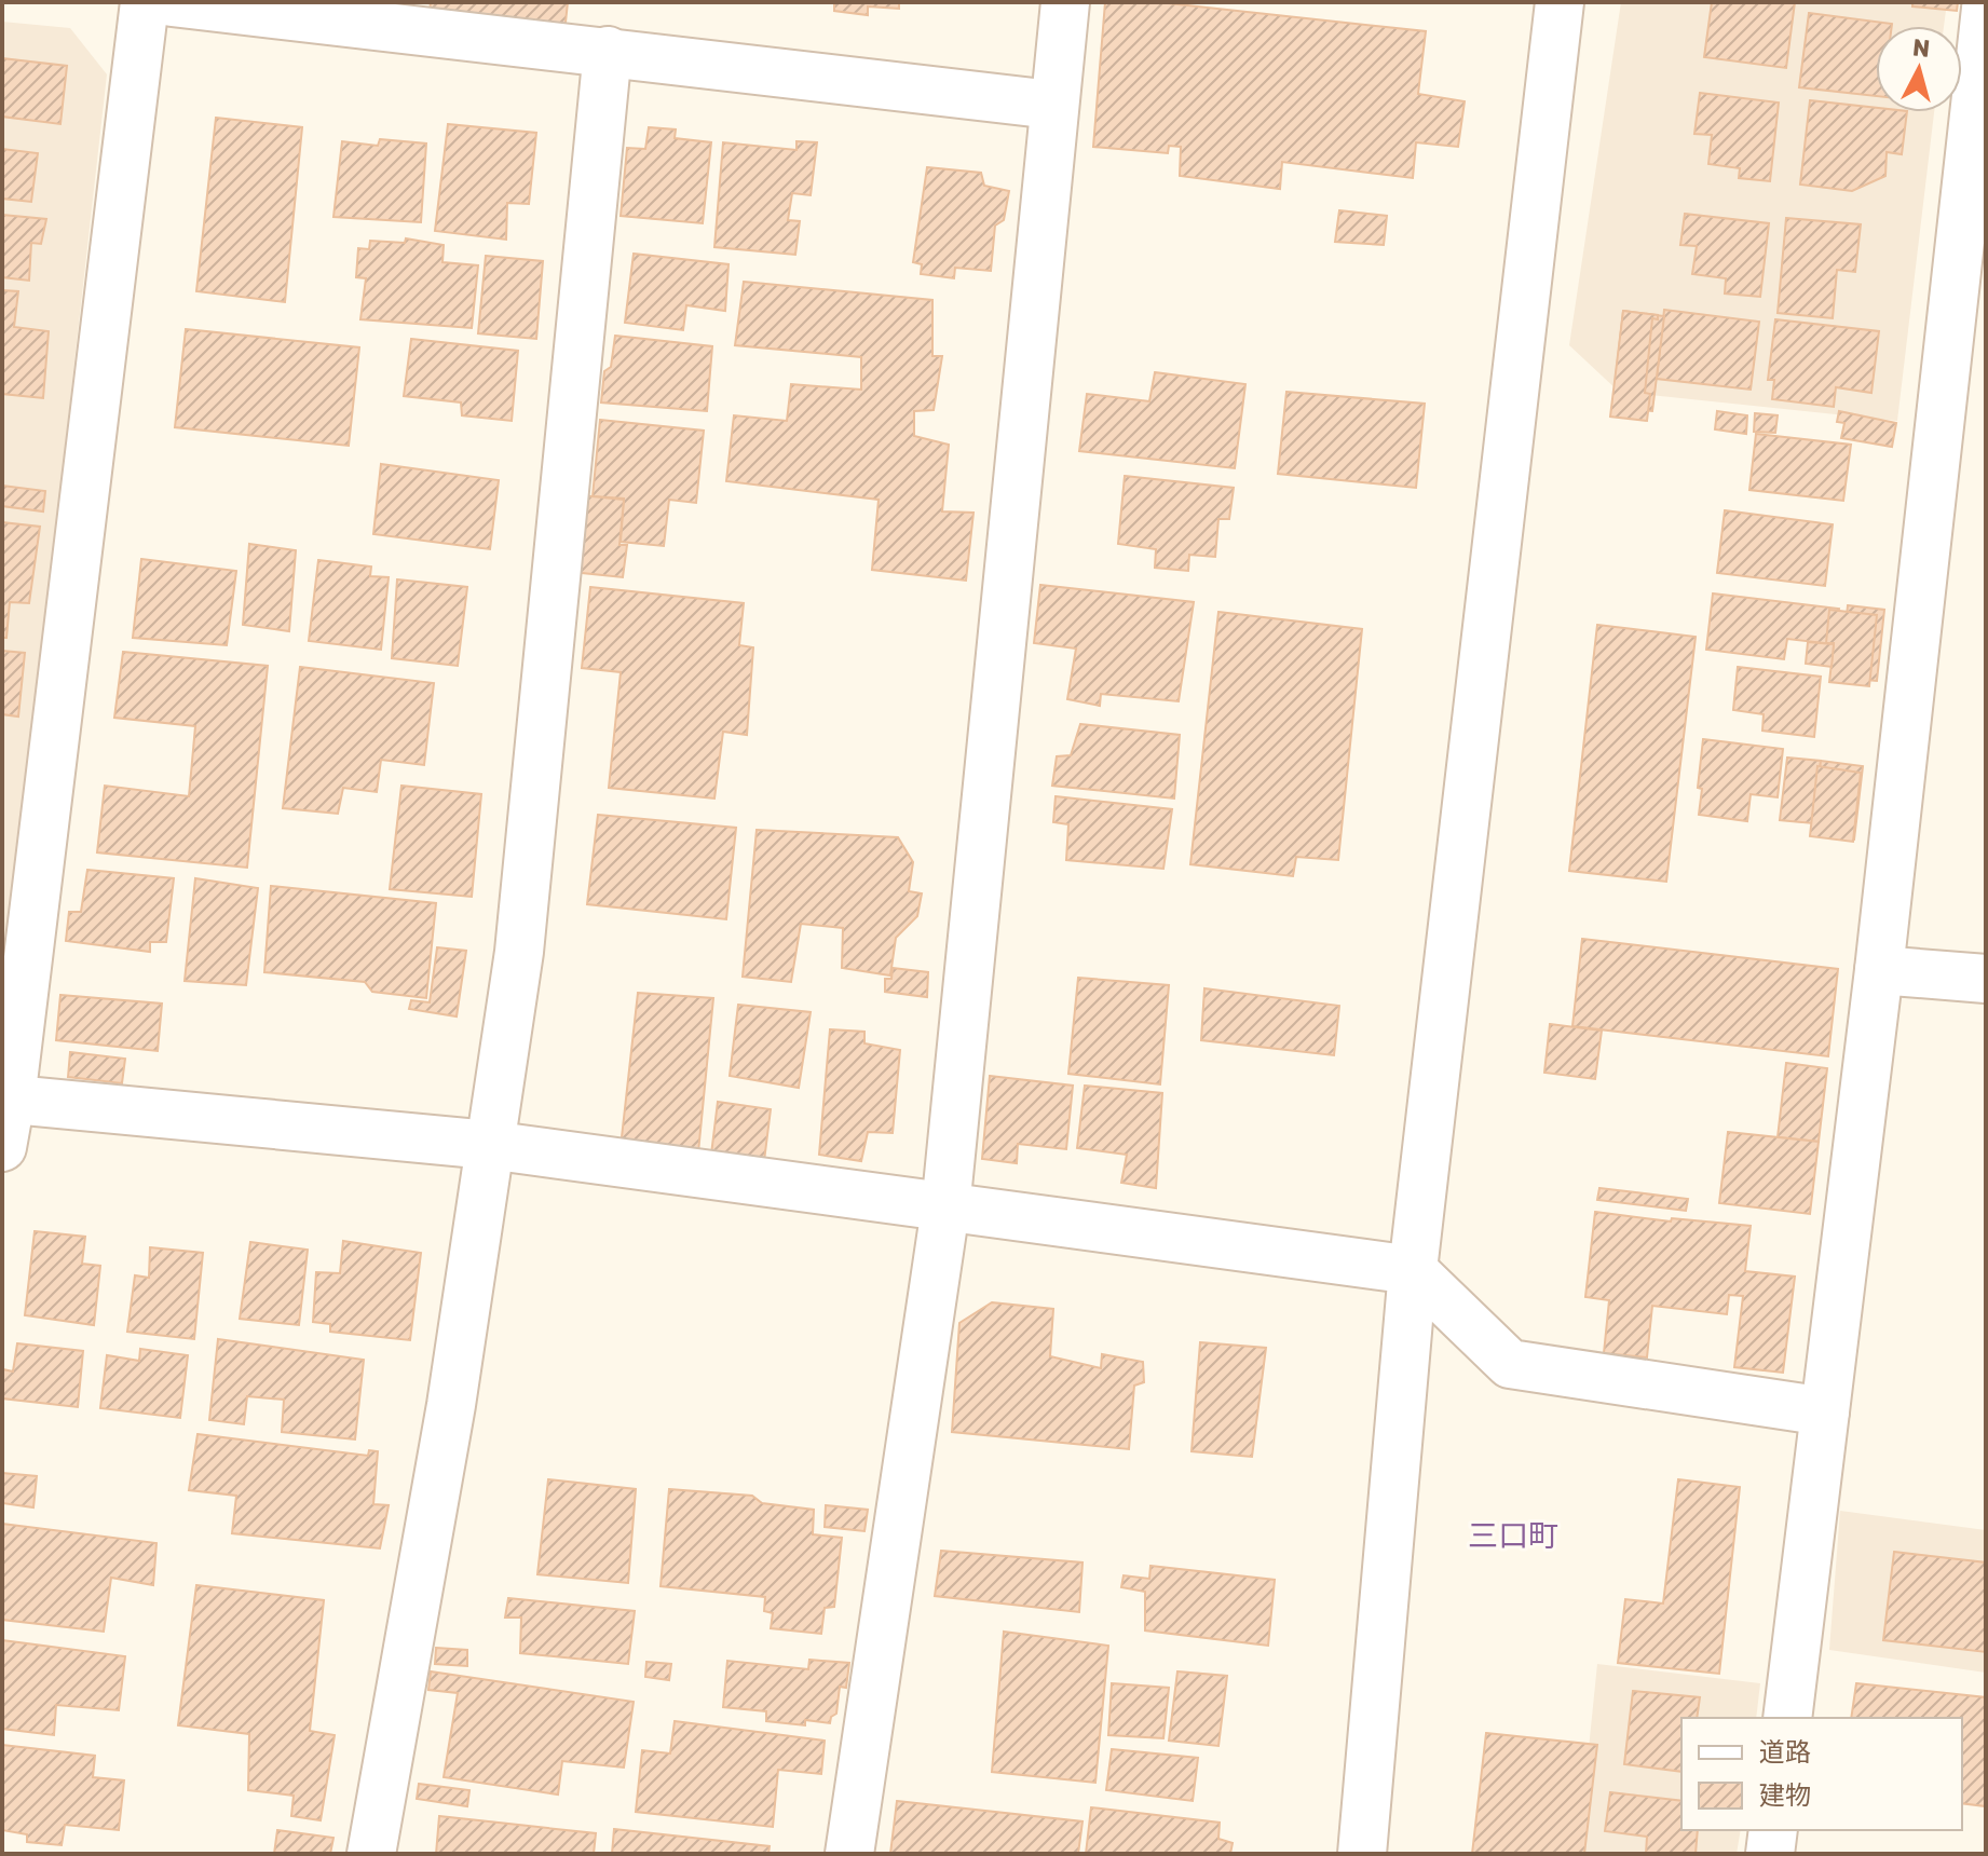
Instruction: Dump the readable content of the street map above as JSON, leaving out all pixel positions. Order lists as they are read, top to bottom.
{
  "districts": ["三口町"],
  "legend": ["道路", "建物"],
  "north": "top"
}
